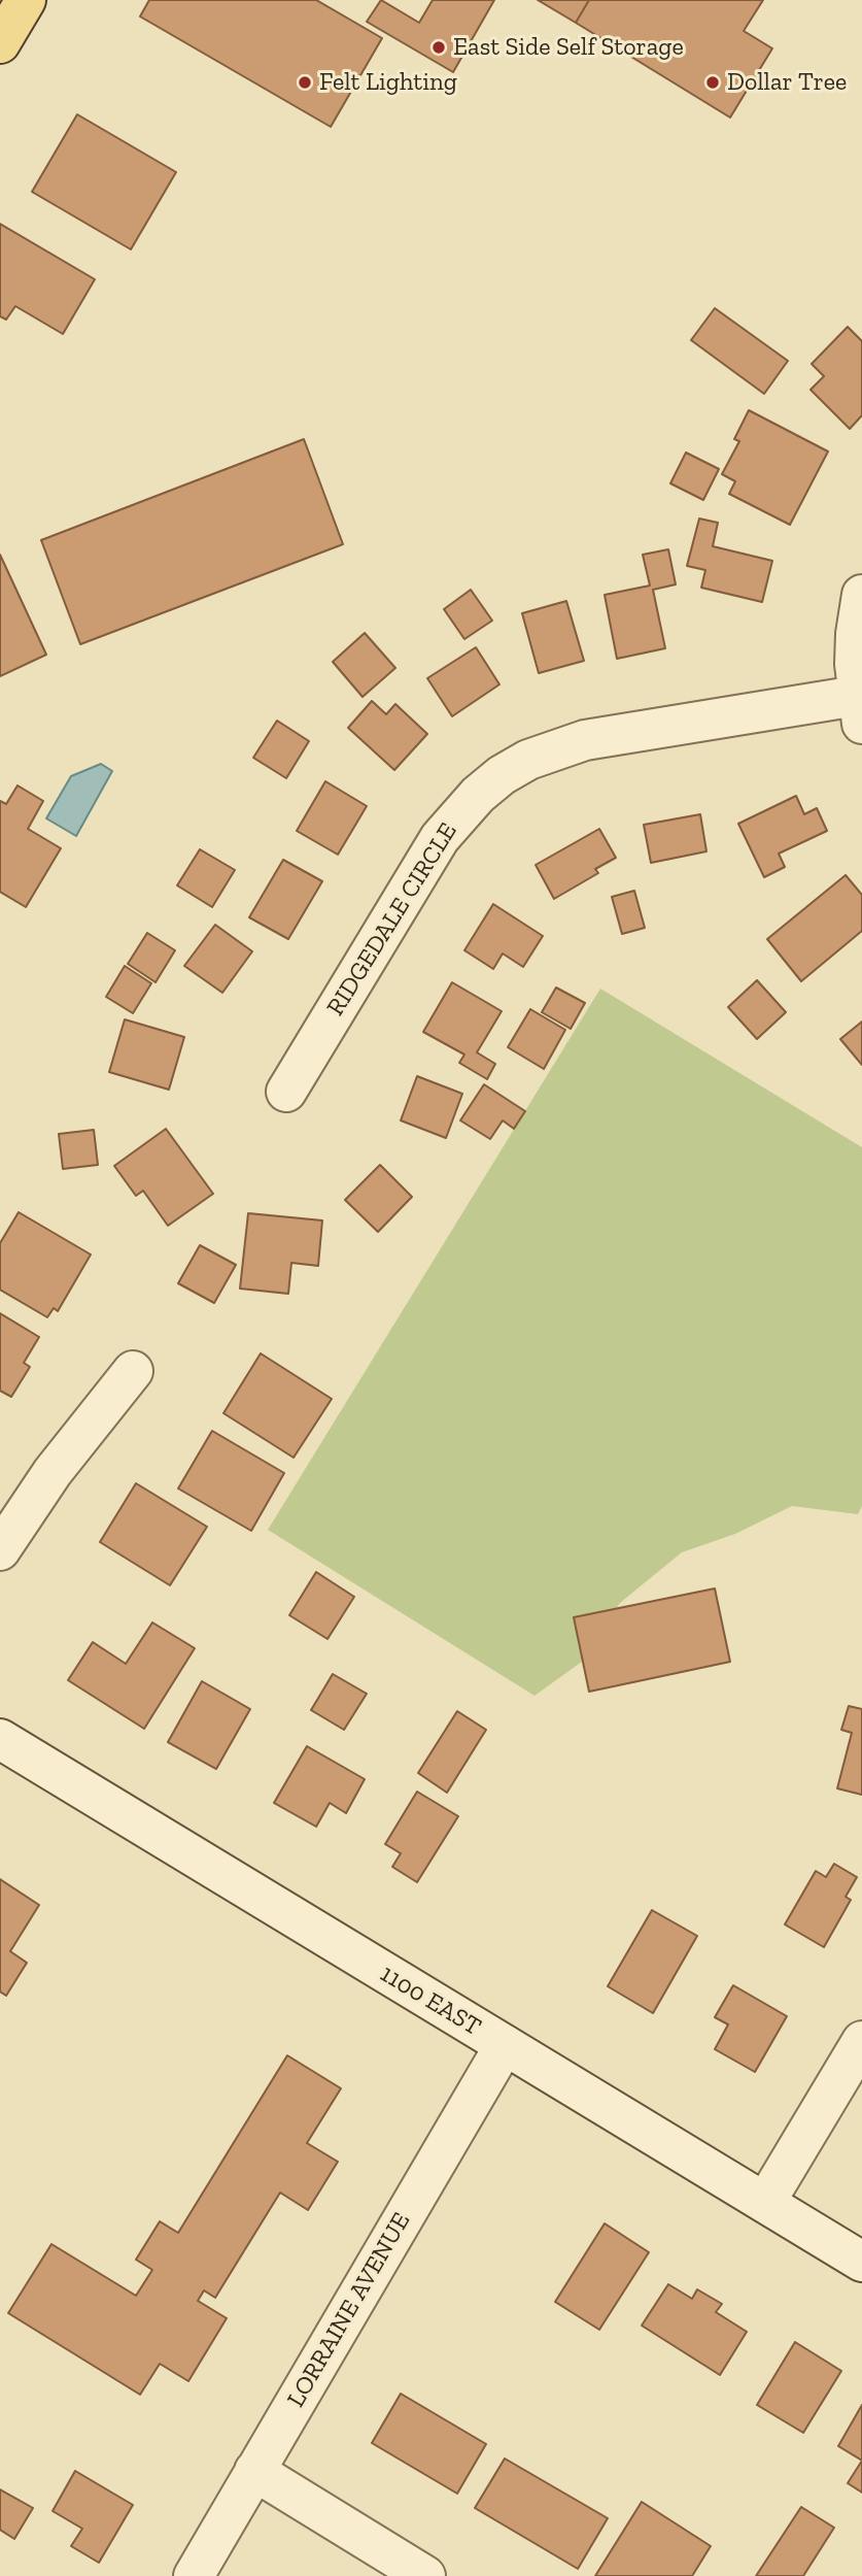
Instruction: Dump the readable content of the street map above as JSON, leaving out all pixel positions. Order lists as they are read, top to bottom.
{
  "streets": {
    "street": ["RIDGEDALE CIRCLE", "1100 EAST", "LORRAINE AVENUE"]
  },
  "crossings": [
    ["1100 EAST", "LORRAINE AVENUE"]
  ],
  "places": ["East Side Self Storage", "Felt Lighting", "Dollar Tree"]
}
